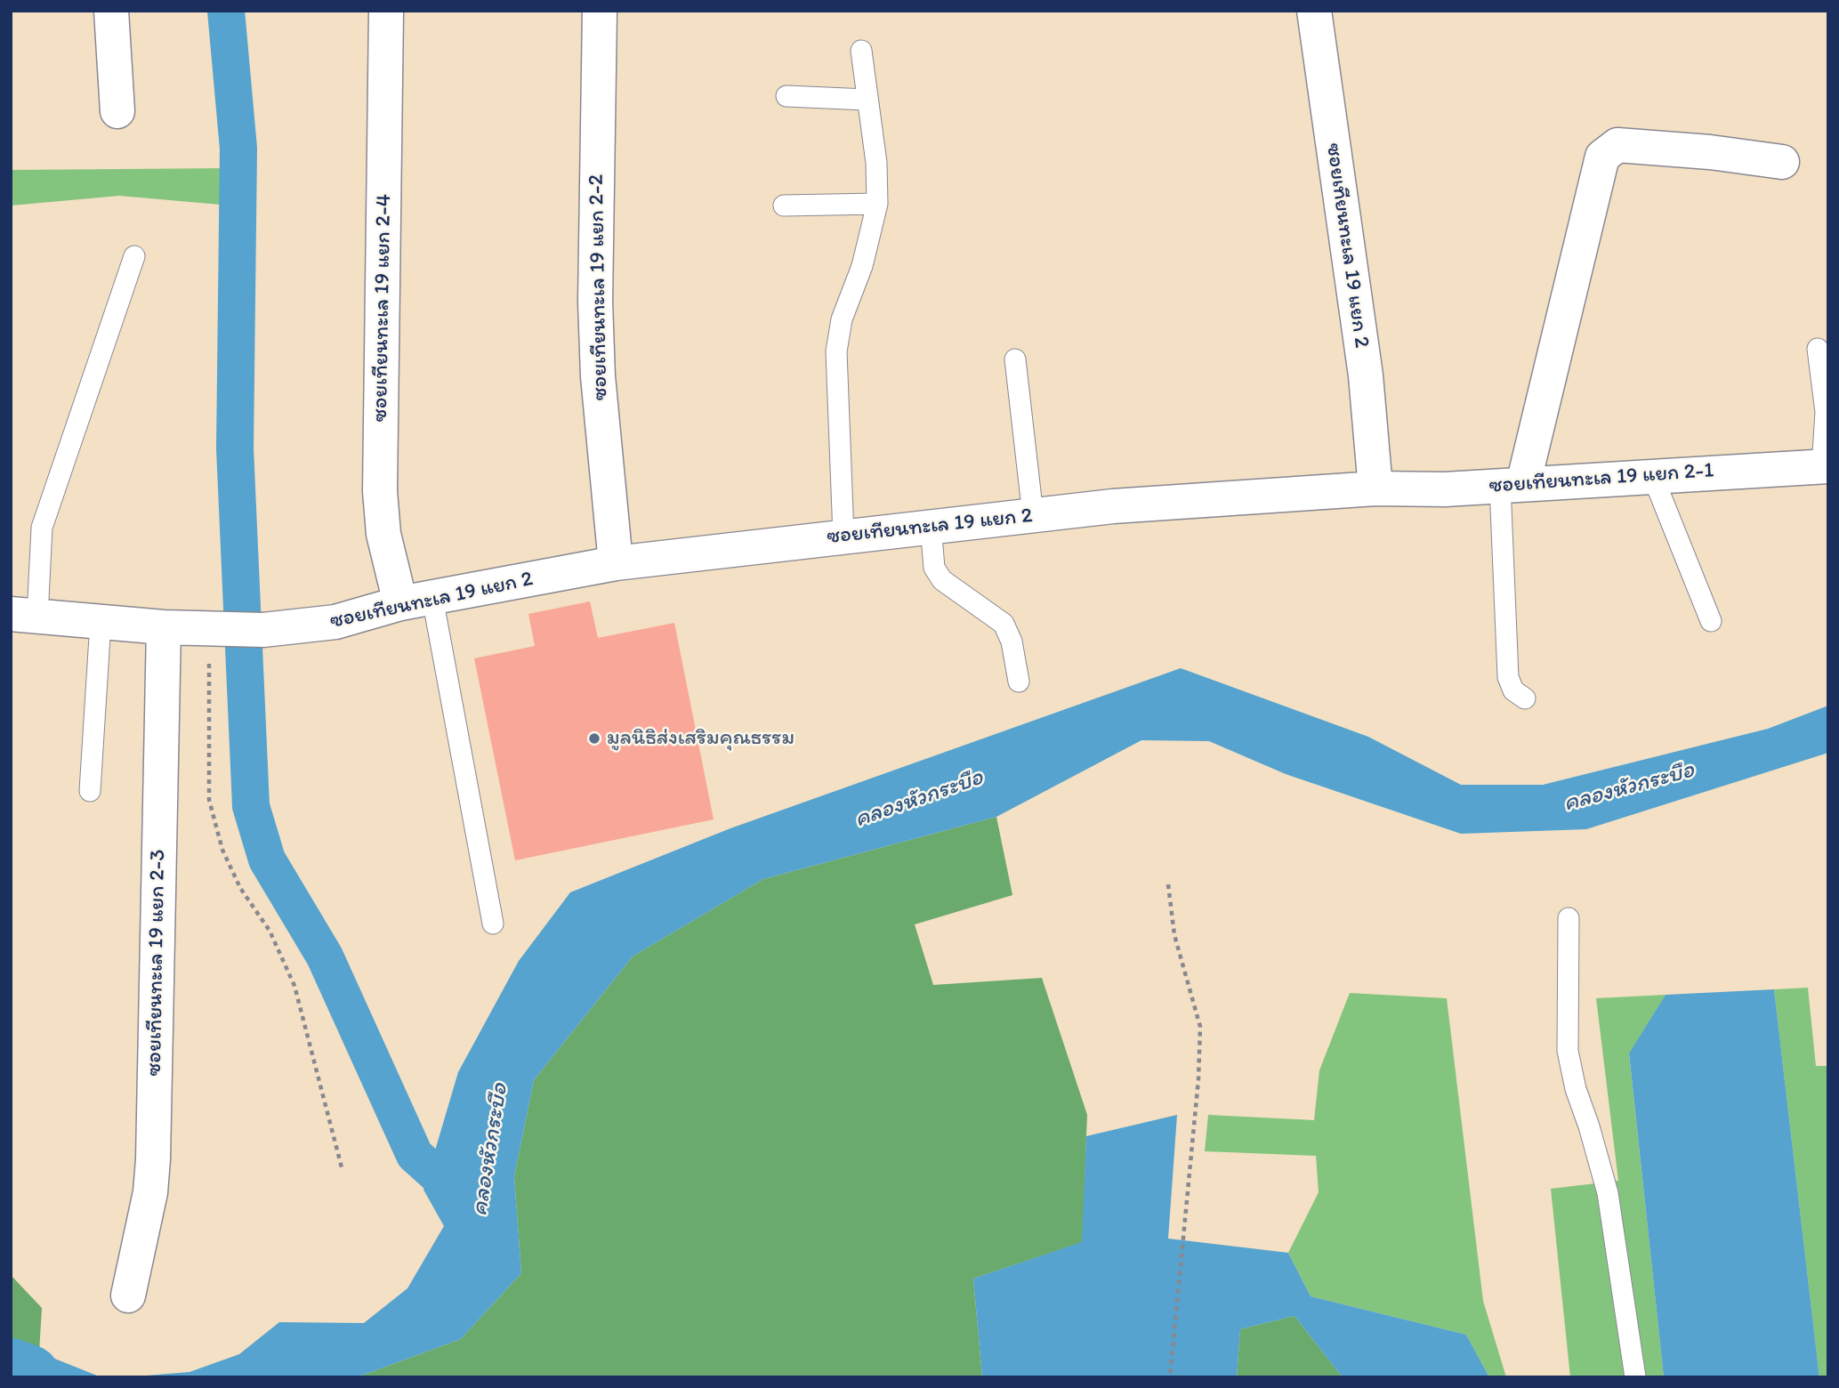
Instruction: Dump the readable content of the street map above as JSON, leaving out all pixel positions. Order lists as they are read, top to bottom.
{
  "streets": {
    "street": [
      "ซอยเทียนทะเล 19 แยก 2",
      "ซอยเทียนทะเล 19 แยก 2-2",
      "ซอยเทียนทะเล 19 แยก 2-4",
      "ซอยเทียนทะเล 19 แยก 2-1",
      "ซอยเทียนทะเล 19 แยก 2-3"
    ]
  },
  "crossings": [
    ["ซอยเทียนทะเล 19 แยก 2", "ซอยเทียนทะเล 19 แยก 2-2"],
    ["ซอยเทียนทะเล 19 แยก 2", "ซอยเทียนทะเล 19 แยก 2-4"],
    ["ซอยเทียนทะเล 19 แยก 2", "ซอยเทียนทะเล 19 แยก 2-1"],
    ["ซอยเทียนทะเล 19 แยก 2", "ซอยเทียนทะเล 19 แยก 2-3"]
  ],
  "water": ["คลองหัวกระบือ"],
  "places": ["มูลนิธิส่งเสริมคุณธรรม"]
}
